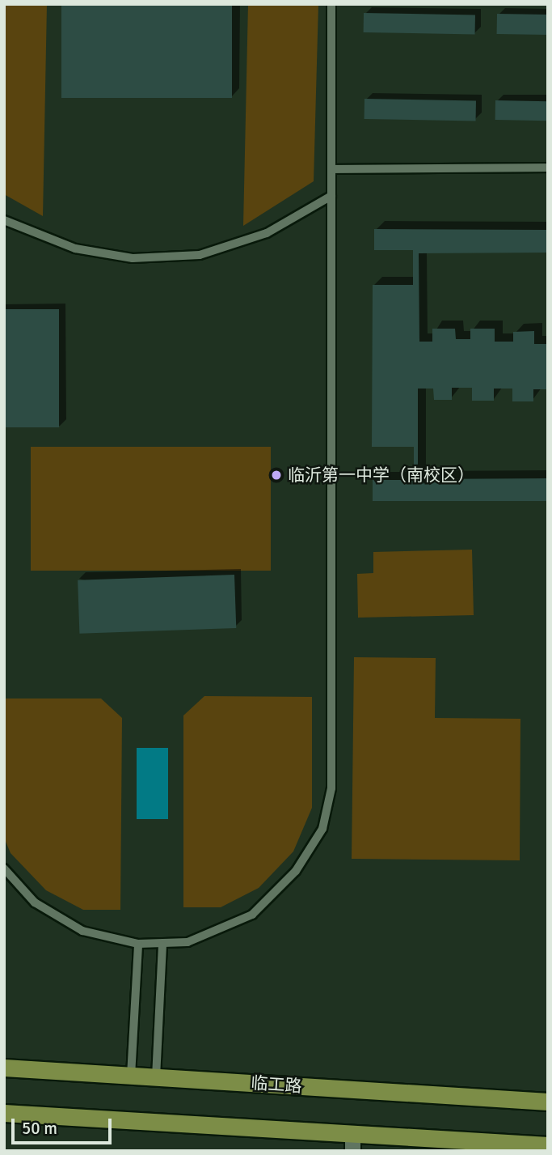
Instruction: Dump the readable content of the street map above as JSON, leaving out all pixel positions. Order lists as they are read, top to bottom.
{
  "streets": {
    "main road": ["临工路"]
  },
  "places": ["临沂第一中学（南校区）"],
  "scale_bar": "50 m"
}
